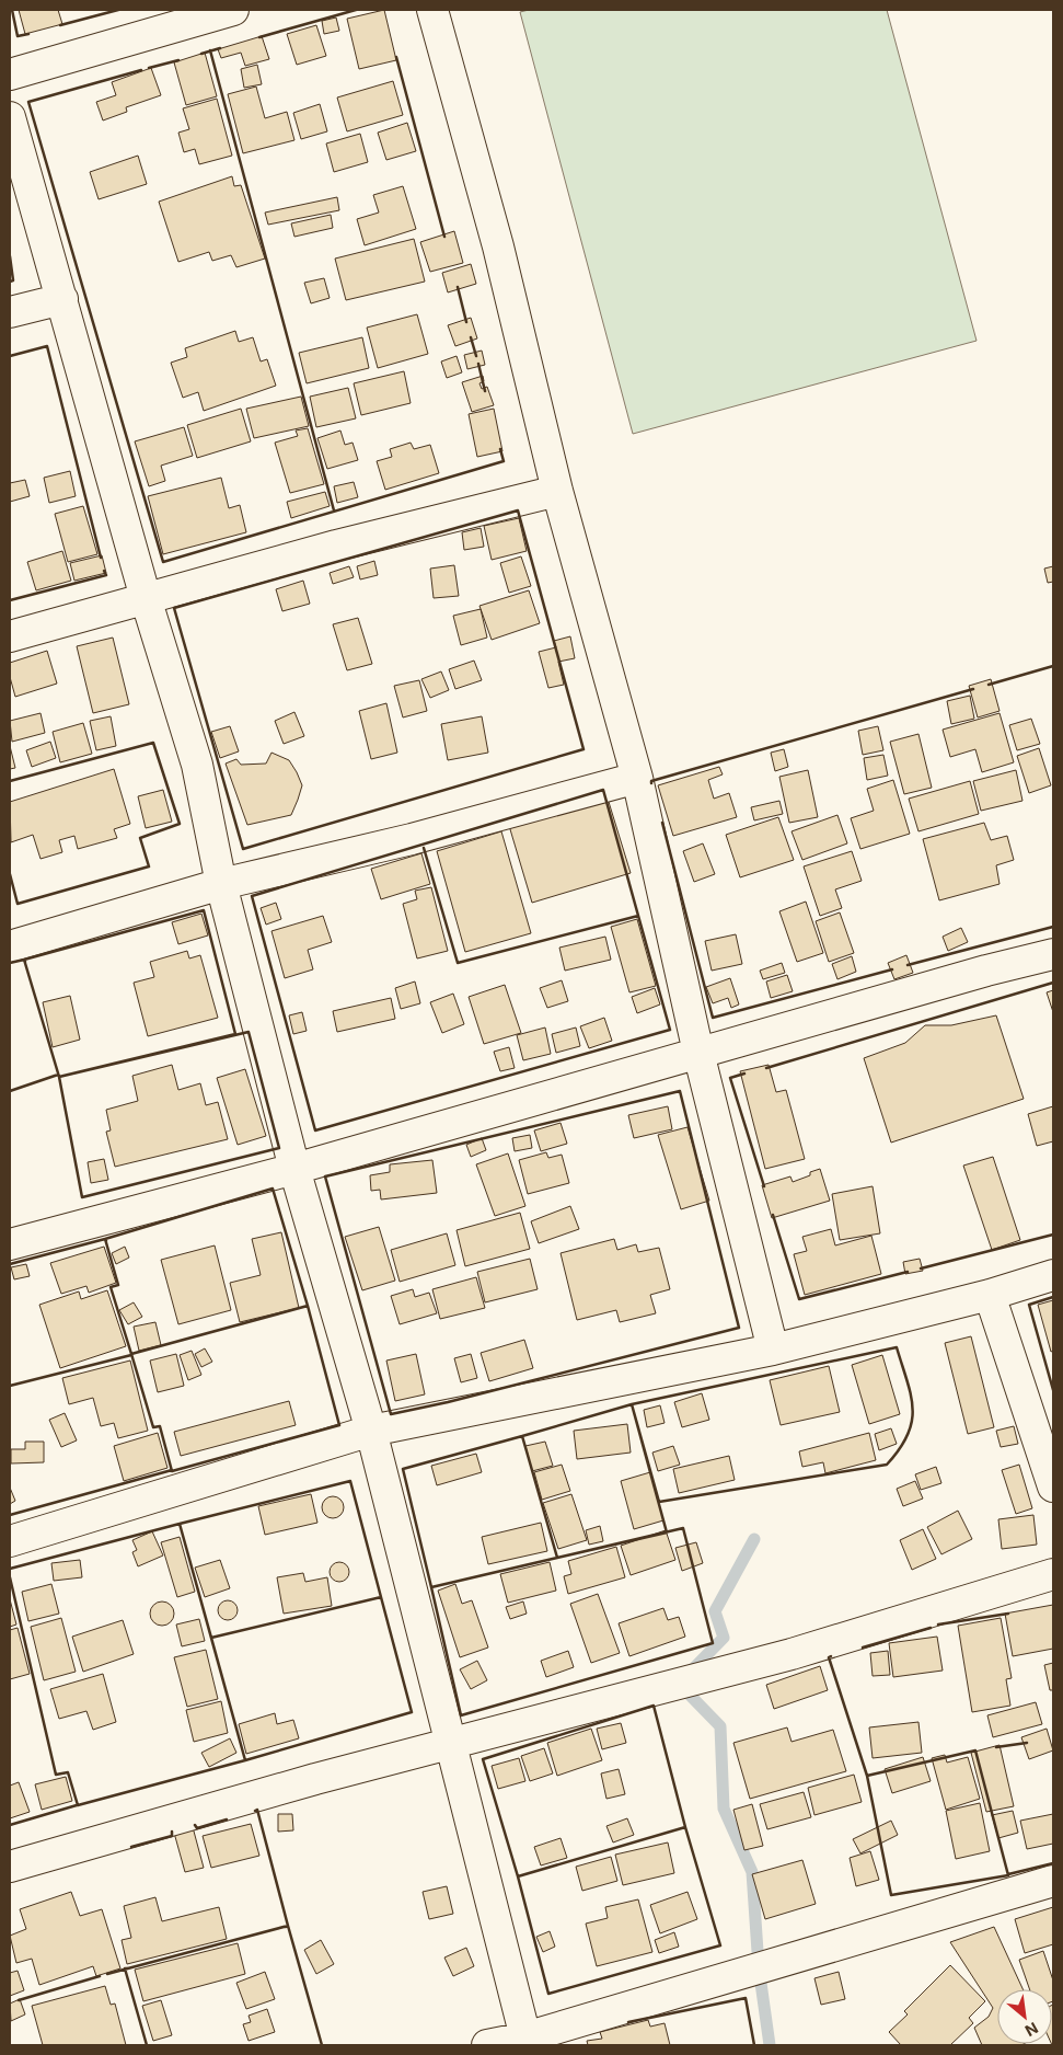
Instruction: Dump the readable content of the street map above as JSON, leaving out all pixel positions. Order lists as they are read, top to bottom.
{
  "north": "bottom right"
}
